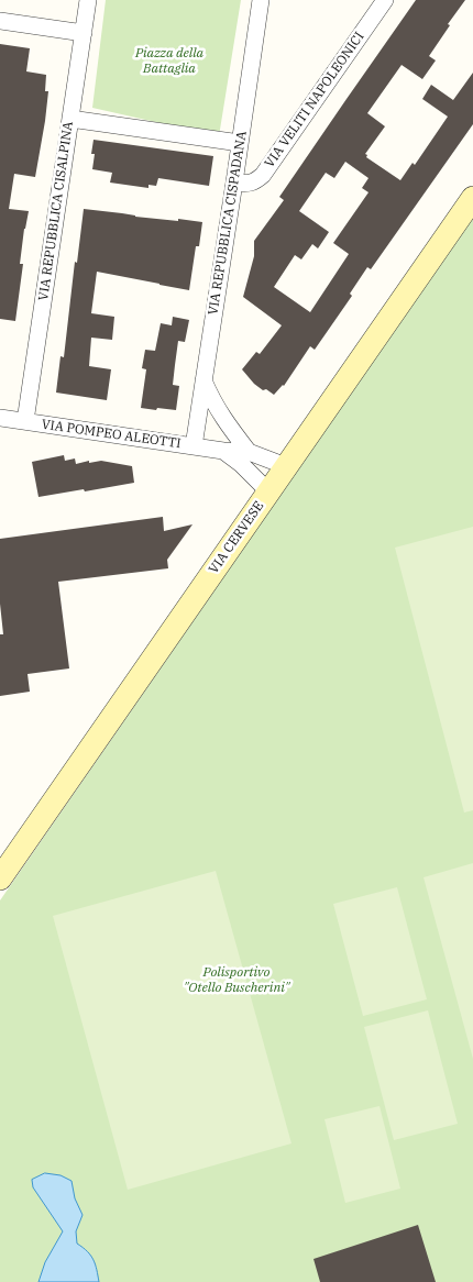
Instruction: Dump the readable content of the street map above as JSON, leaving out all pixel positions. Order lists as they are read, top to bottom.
{
  "streets": {
    "main road": ["VIA CERVESE"],
    "street": [
      "VIA VELITI NAPOLEONICI",
      "VIA REPUBBLICA CISALPINA",
      "VIA REPUBBLICA CISPADANA",
      "VIA POMPEO ALEOTTI"
    ]
  },
  "crossings": [
    ["VIA VELITI NAPOLEONICI", "VIA REPUBBLICA CISPADANA"],
    ["VIA REPUBBLICA CISALPINA", "VIA POMPEO ALEOTTI"],
    ["VIA REPUBBLICA CISPADANA", "VIA POMPEO ALEOTTI"]
  ],
  "parks": ["Piazza della Battaglia", "Polisportivo \"Otello Buscherini\""]
}
